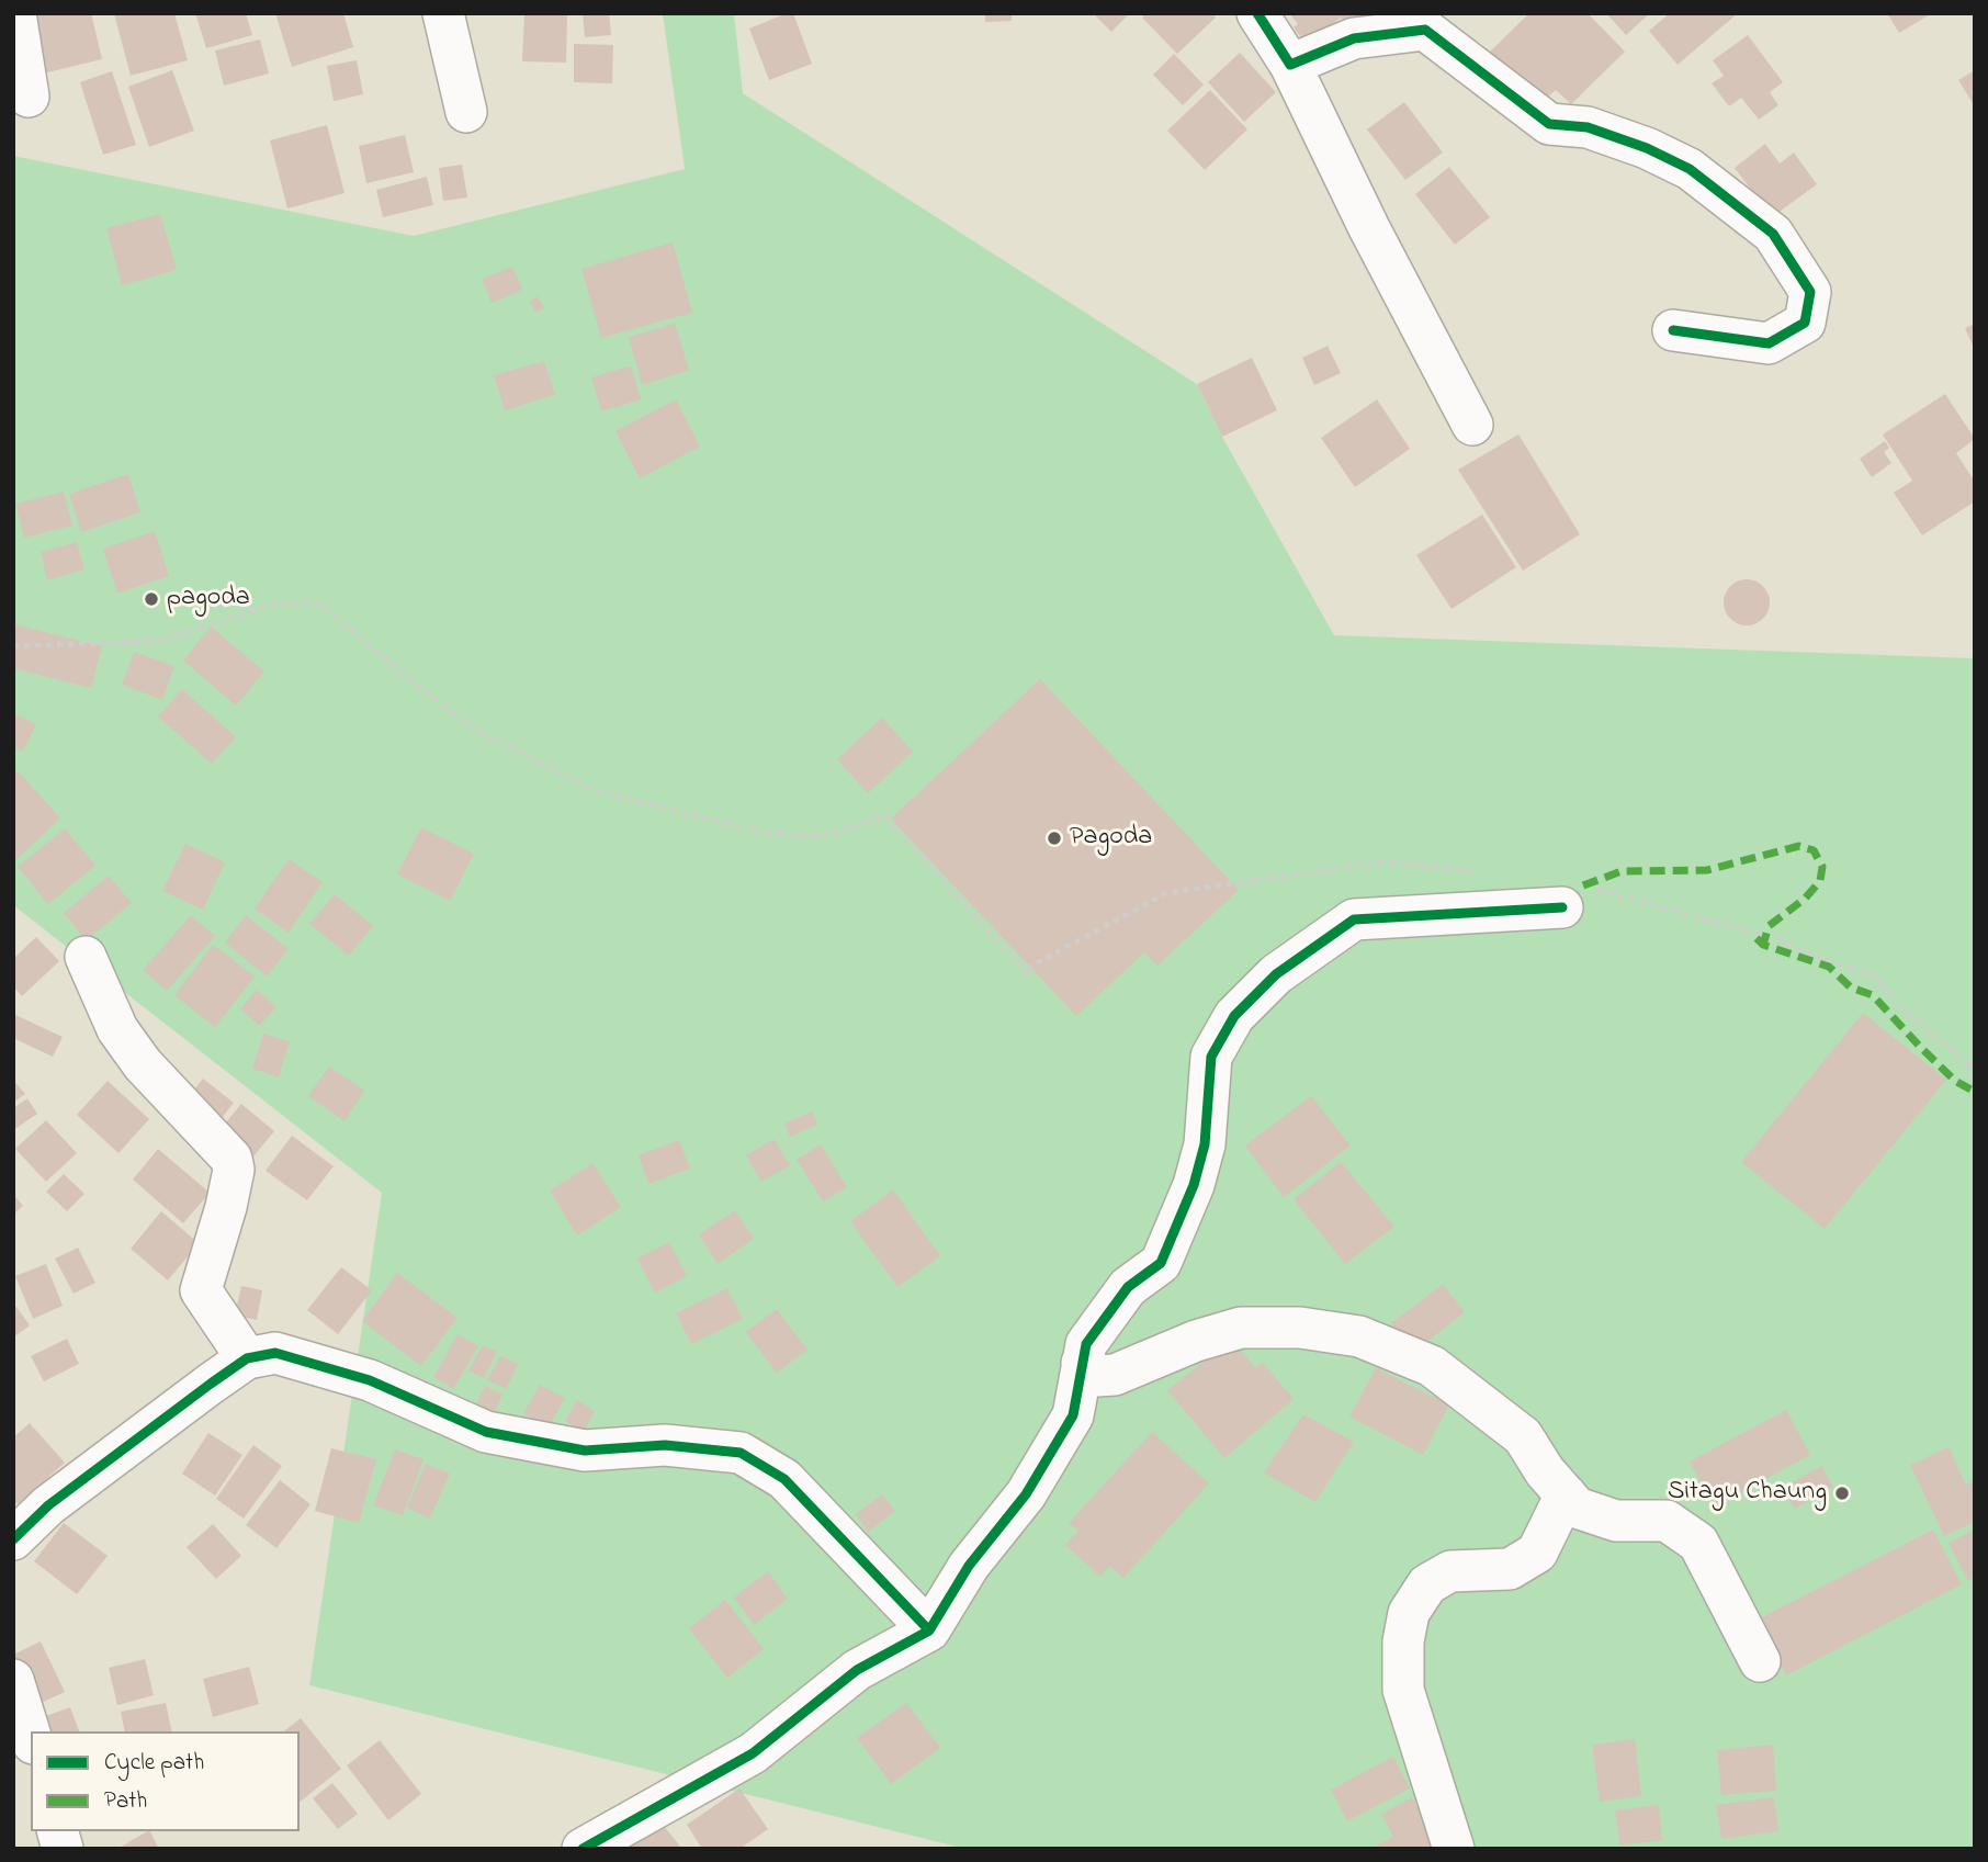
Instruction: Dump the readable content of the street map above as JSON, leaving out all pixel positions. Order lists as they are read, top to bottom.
{
  "places": ["pagoda", "Pagoda", "Sitagu Chaung"],
  "legend": ["Cycle path", "Path"]
}
